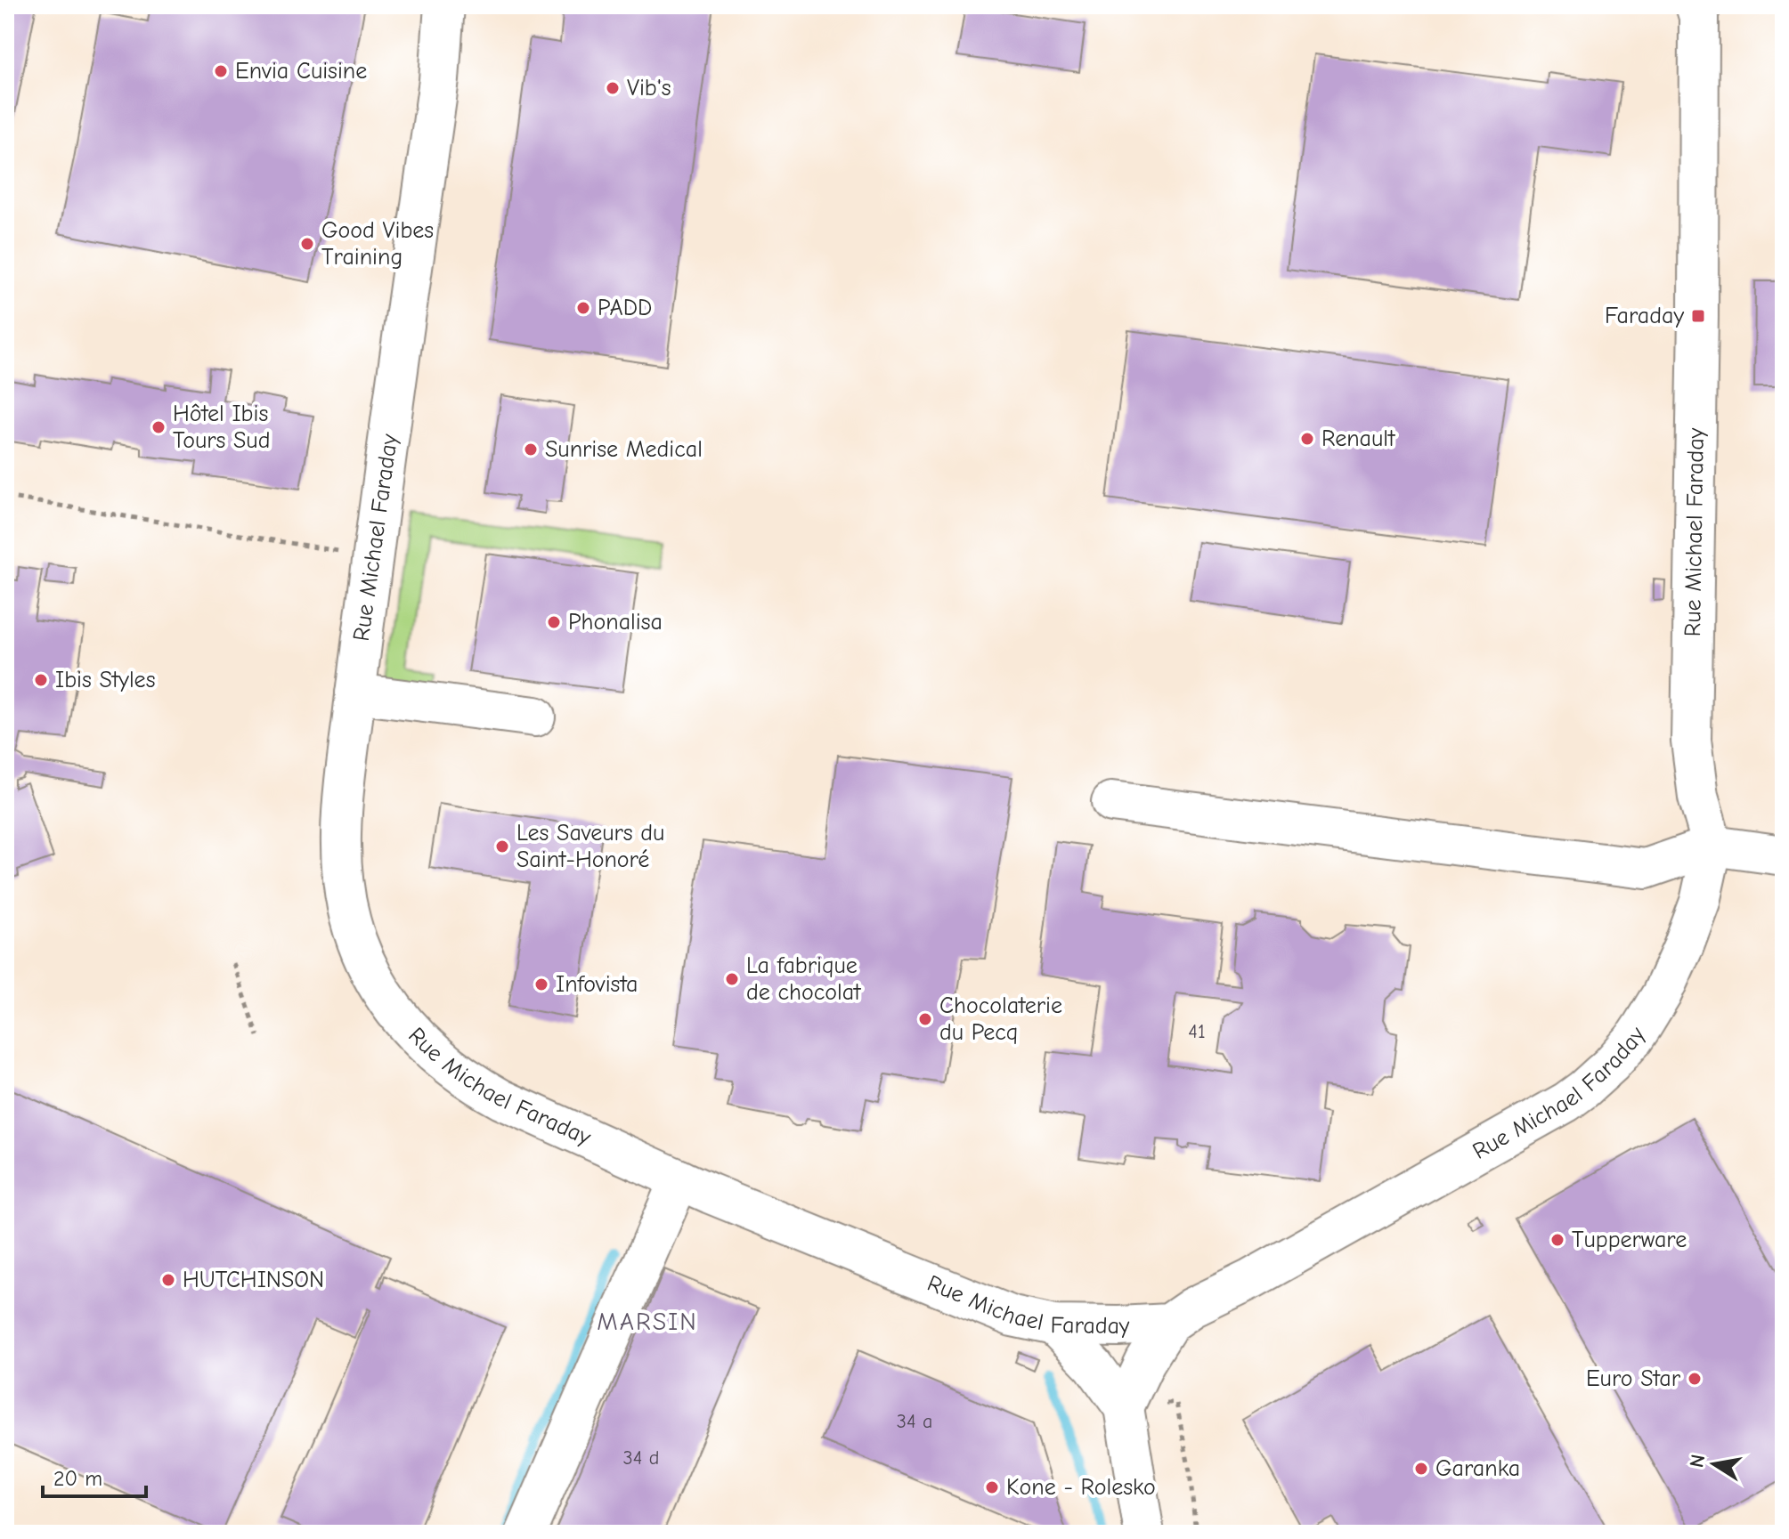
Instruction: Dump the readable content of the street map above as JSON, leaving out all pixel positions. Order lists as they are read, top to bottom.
{
  "streets": {
    "street": ["Rue Michael Faraday"]
  },
  "districts": ["MARSIN"],
  "places": {
    "other": [
      "Envia Cuisine",
      "Vib's",
      "Good Vibes Training",
      "PADD",
      "Hôtel Ibis Tours Sud",
      "Renault",
      "Sunrise Medical",
      "Phonalisa",
      "Ibis Styles",
      "Les Saveurs du Saint-Honoré",
      "La fabrique de chocolat",
      "Infovista",
      "Chocolaterie du Pecq",
      "Tupperware",
      "HUTCHINSON",
      "Euro Star",
      "Garanka",
      "Kone - Rolesko"
    ],
    "transit": ["Faraday"]
  },
  "house_numbers": ["41", "34 a", "34 d"],
  "scale_bar": "20 m",
  "north": "left"
}
